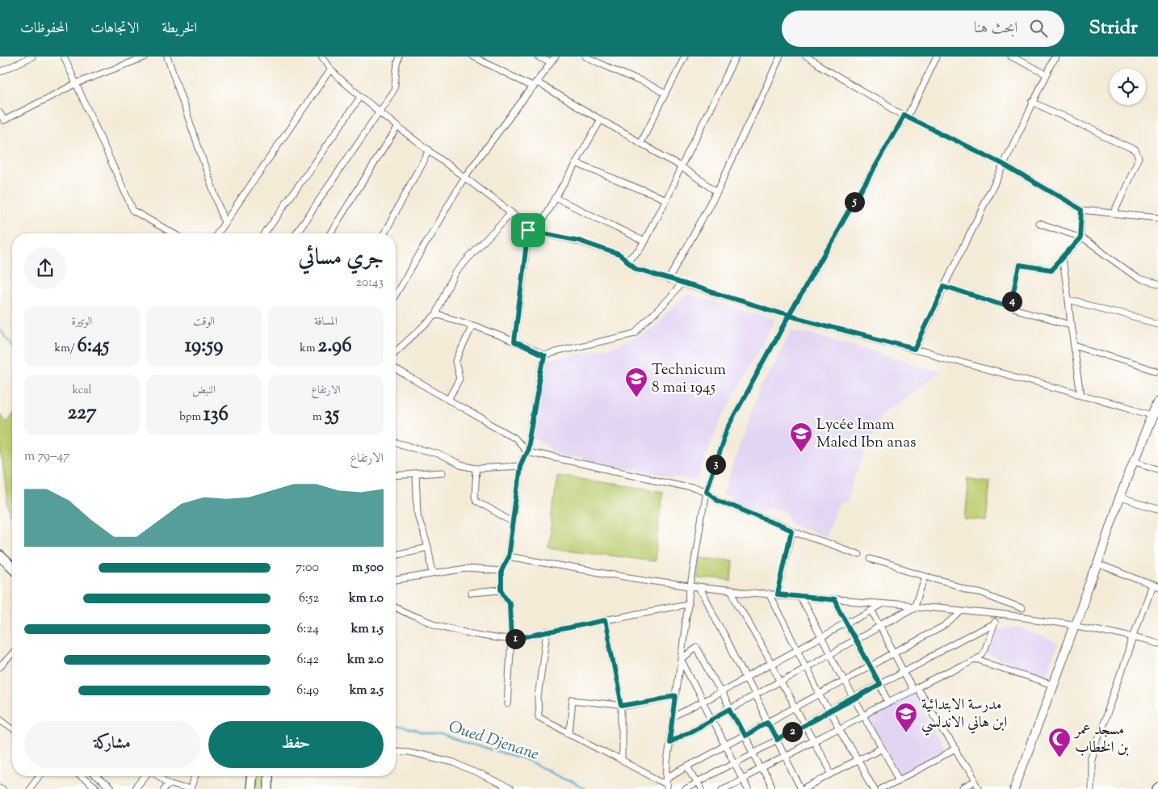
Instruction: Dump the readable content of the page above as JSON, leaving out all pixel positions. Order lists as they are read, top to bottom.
{
  "water": ["Oued Djenane"],
  "places": {
    "school or university": ["Technicum 8 mai 1945", "Lycée Imam Maled Ibn anas", "مدرسة الابتدائية ابن هاني الاندلسي"],
    "mosque": ["مسجد عمر بن الخطاب"]
  },
  "page": {
    "header": "Stridr",
    "search": "ابحث هنا",
    "nav": ["الخريطة", "الاتجاهات", "المحفوظات"],
    "pins": [
      "5",
      "4",
      "3",
      "1",
      "2"
    ],
    "heading": ["جري مسائي", "20:43"],
    "stats": [
      ["المسافة", "2.96 km"],
      ["الوقت", "19:59"],
      ["الوتيرة", "6:45 /km"],
      ["الارتفاع", "35 m"],
      ["النبض", "136 bpm"],
      ["kcal", "227"]
    ],
    "chart": ["الارتفاع", "47–79 m"],
    "list": [
      {
        "name": "500 m",
        "note": "7:00"
      },
      {
        "name": "1.0 km",
        "note": "6:52"
      },
      {
        "name": "1.5 km",
        "note": "6:24"
      },
      {
        "name": "2.0 km",
        "note": "6:42"
      },
      {
        "name": "2.5 km",
        "note": "6:49"
      }
    ],
    "buttons": ["حفظ", "مشاركة"]
  }
}
